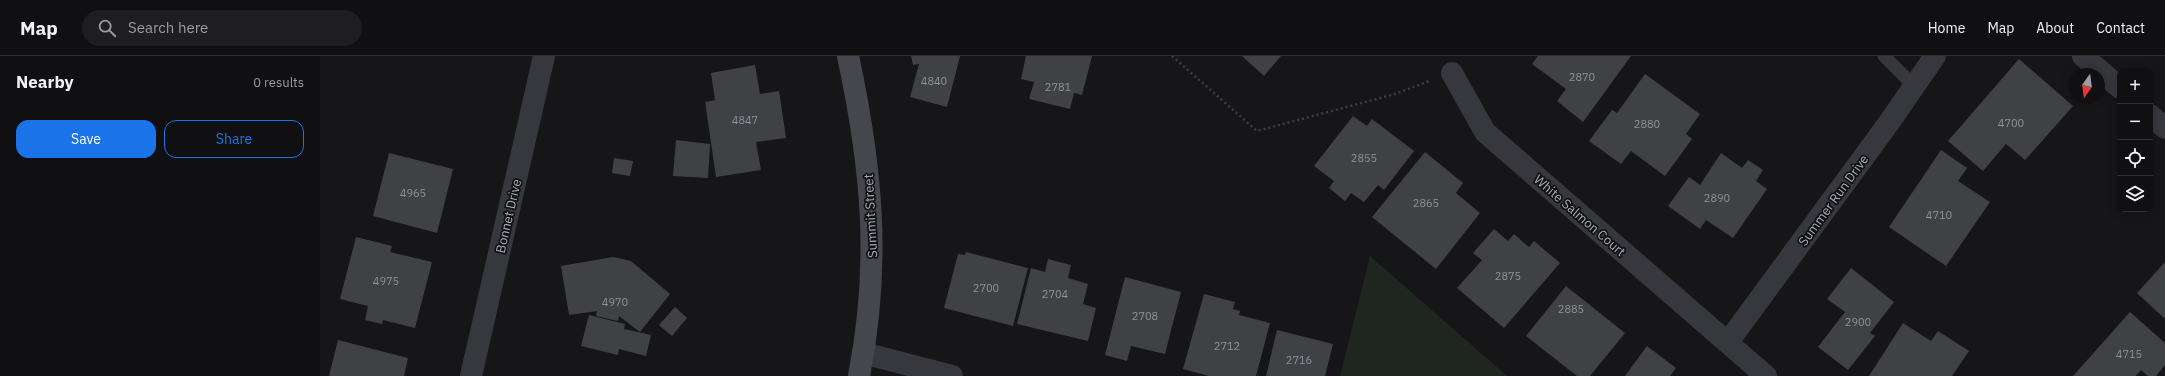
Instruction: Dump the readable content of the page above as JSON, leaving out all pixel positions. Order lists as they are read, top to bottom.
{
  "streets": {
    "main road": ["Summit Street"],
    "street": ["Summer Run Drive", "White Salmon Court", "Bonnet Drive"]
  },
  "crossings": [
    ["Summer Run Drive", "White Salmon Court"]
  ],
  "house_numbers": [
    "2870",
    "4840",
    "2781",
    "4847",
    "4700",
    "2880",
    "2855",
    "4965",
    "2890",
    "2865",
    "4710",
    "2875",
    "4975",
    "2700",
    "2704",
    "4970",
    "2885",
    "2708",
    "2900",
    "2712",
    "4715",
    "2716"
  ],
  "north": "bottom",
  "page": {
    "header": "Map",
    "search": "Search here",
    "nav": [
      "Home",
      "Map",
      "About",
      "Contact"
    ],
    "heading": ["Nearby", "0 results"],
    "map_buttons": ["+", "−"],
    "buttons": ["Save", "Share"]
  }
}
